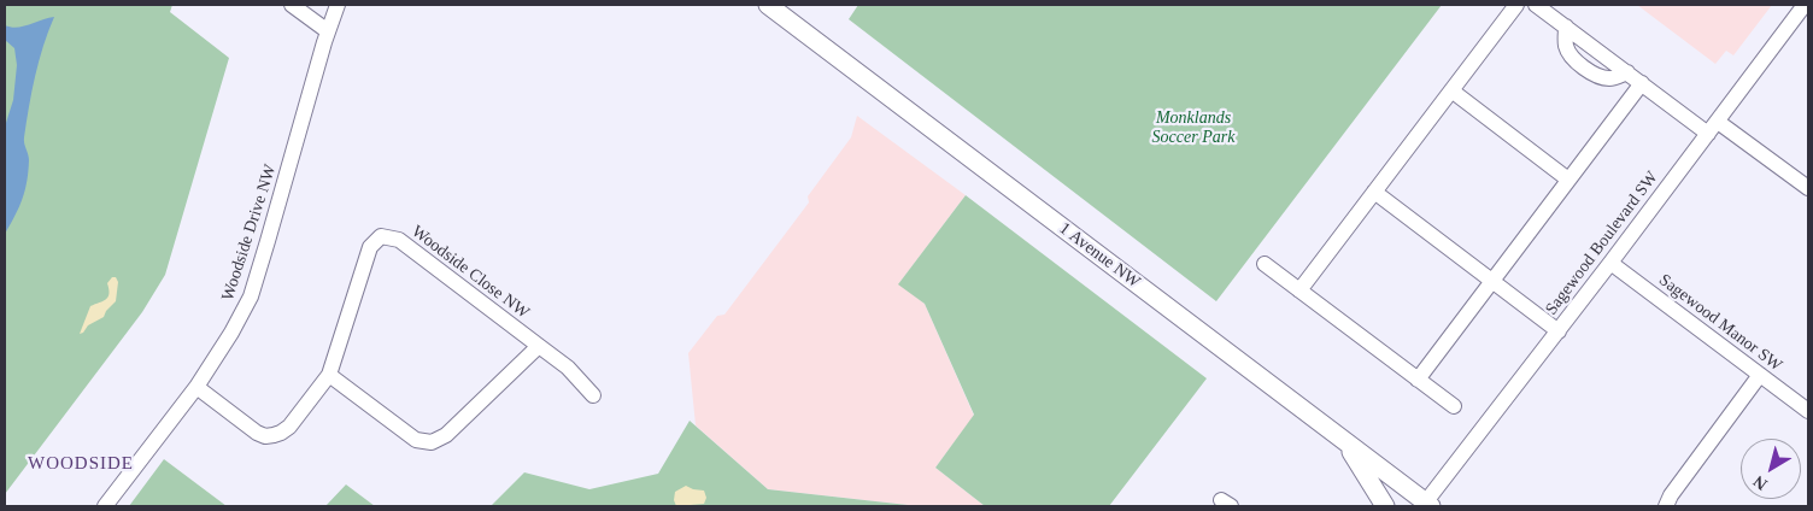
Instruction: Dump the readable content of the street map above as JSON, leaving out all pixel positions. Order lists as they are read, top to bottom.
{
  "streets": {
    "street": [
      "Woodside Drive NW",
      "Sagewood Boulevard SW",
      "1 Avenue NW",
      "Woodside Close NW",
      "Sagewood Manor SW"
    ]
  },
  "crossings": [
    ["Woodside Drive NW", "Woodside Close NW"],
    ["Sagewood Boulevard SW", "1 Avenue NW"],
    ["Sagewood Boulevard SW", "Sagewood Manor SW"]
  ],
  "districts": ["WOODSIDE"],
  "parks": ["Monklands Soccer Park"],
  "north": "bottom left"
}
